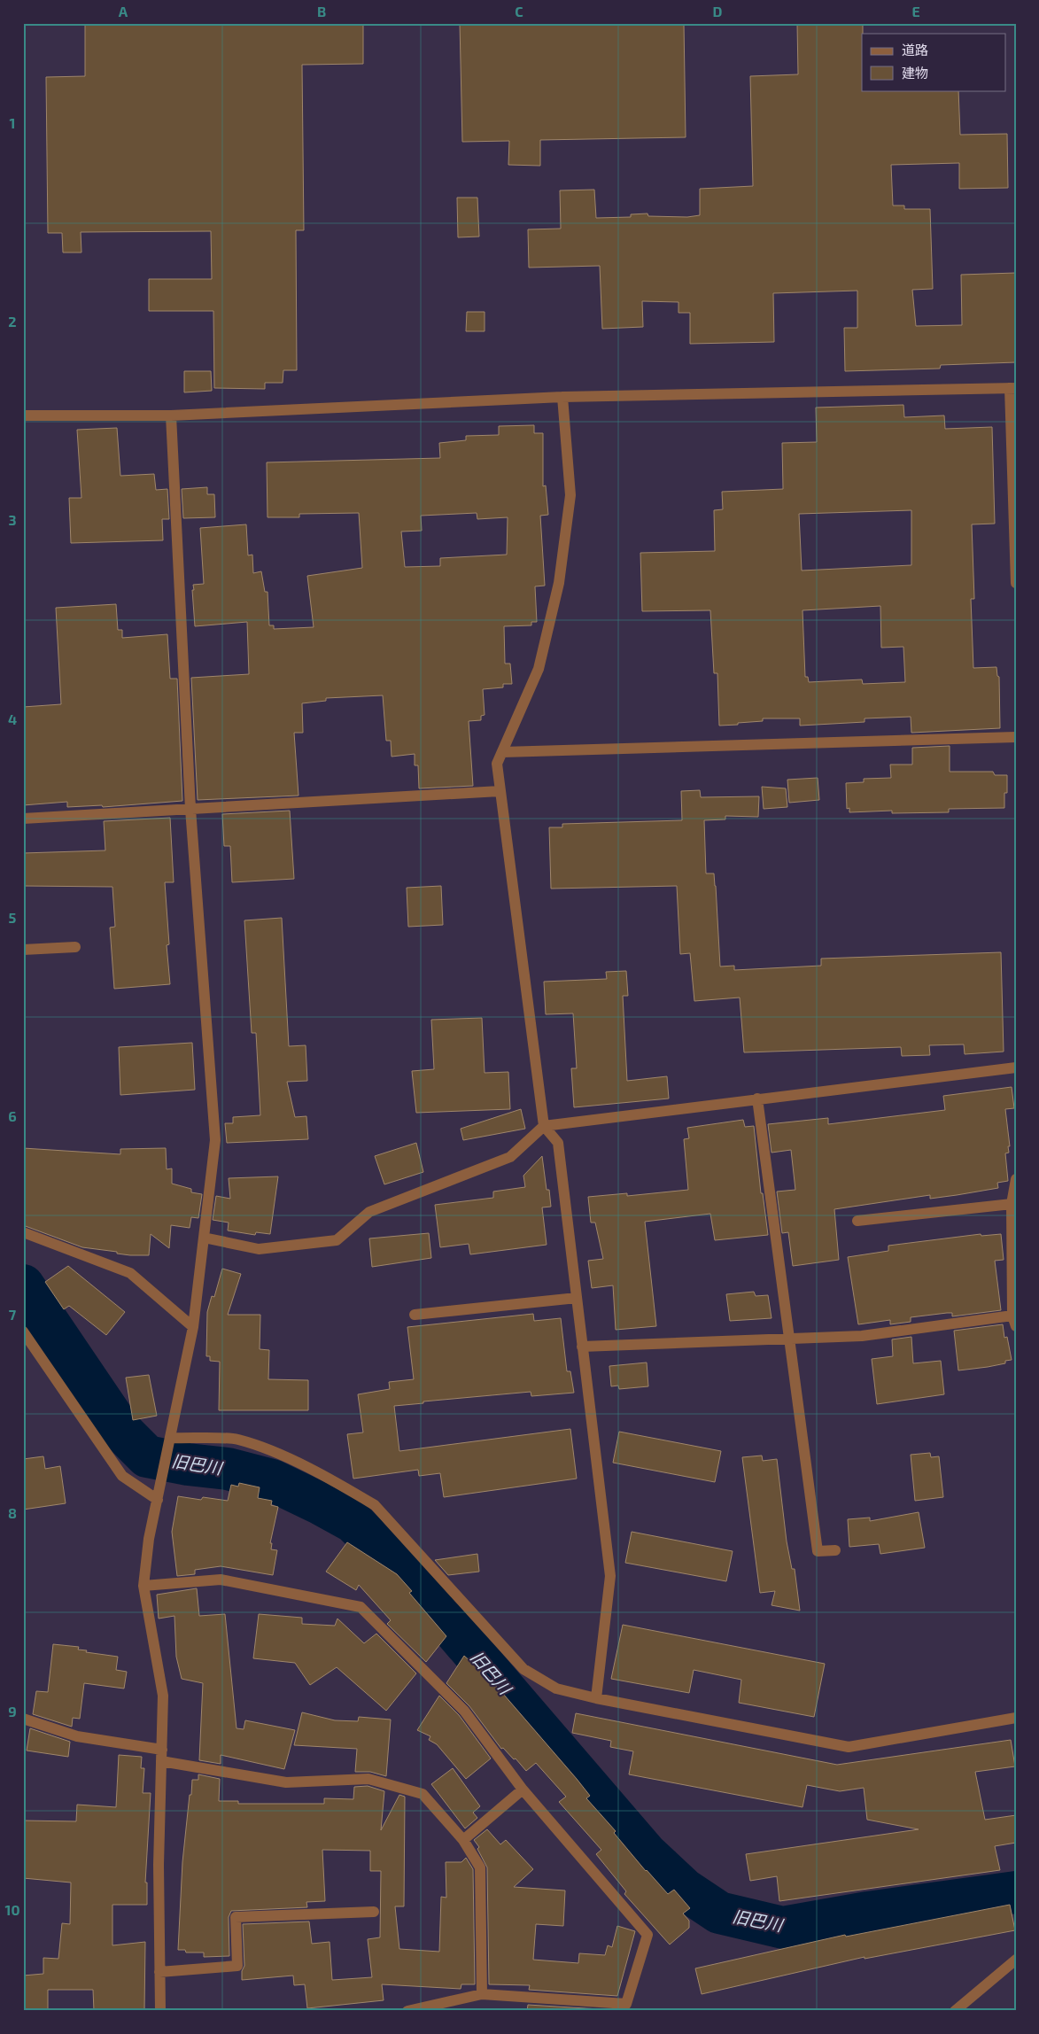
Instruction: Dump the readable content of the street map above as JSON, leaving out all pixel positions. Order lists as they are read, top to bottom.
{
  "water": ["旧巴川"],
  "legend": ["道路", "建物"],
  "grid": {
    "columns": [
      "A",
      "B",
      "C",
      "D",
      "E"
    ],
    "rows": [
      "1",
      "2",
      "3",
      "4",
      "5",
      "6",
      "7",
      "8",
      "9",
      "10"
    ]
  }
}
